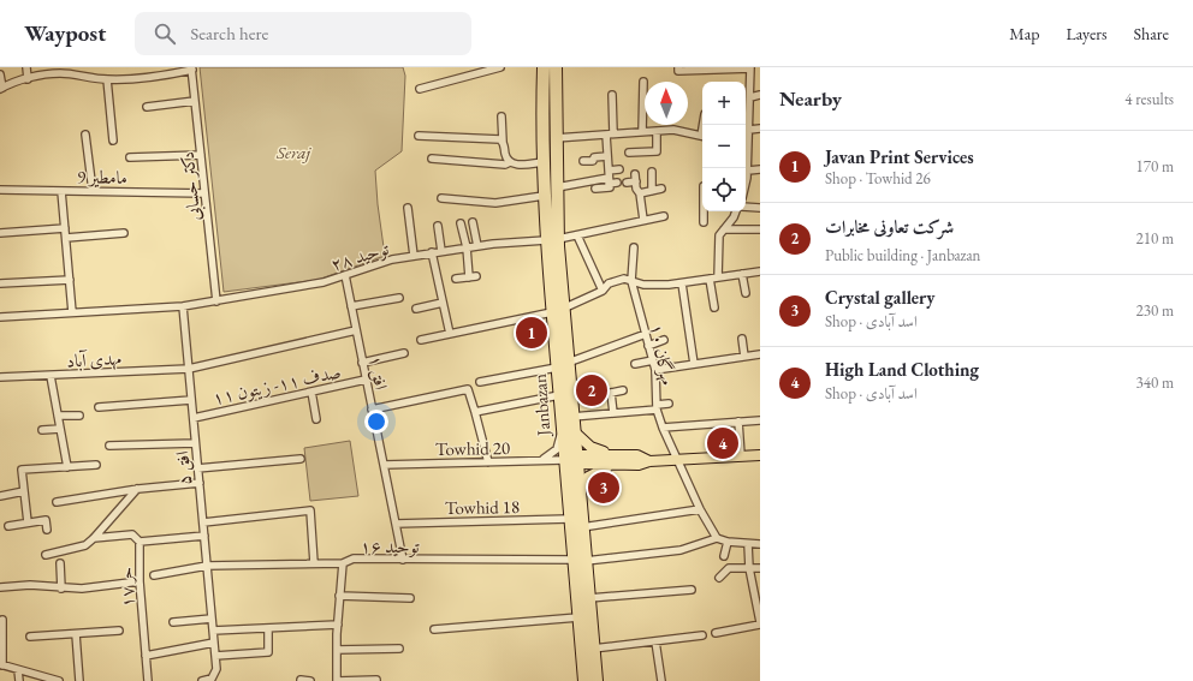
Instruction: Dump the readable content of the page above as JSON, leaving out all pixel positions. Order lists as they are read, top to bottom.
{
  "streets": {
    "highway": ["Janbazan"],
    "street": [
      "مامطیر 9",
      "دکتر حسابی",
      "توحید ۲۸",
      "مهرگان ۱۰",
      "مهدی آباد",
      "افق ۱",
      "صدف ۱۱- زیتون ۱۱",
      "Towhid 20",
      "افق ۵",
      "Towhid 18",
      "توحید ۱۶",
      "حر ۱۷"
    ]
  },
  "crossings": [
    ["مامطیر 9", "دکتر حسابی"],
    ["دکتر حسابی", "توحید ۲۸"],
    ["توحید ۲۸", "افق ۱"],
    ["توحید ۲۸", "Janbazan"],
    ["مهرگان ۱۰", "توحید ۱۶"],
    ["مهدی آباد", "افق ۱"],
    ["مهدی آباد", "افق ۵"],
    ["افق ۱", "صدف ۱۱- زیتون ۱۱"],
    ["افق ۱", "Towhid 20"],
    ["افق ۱", "Towhid 18"],
    ["افق ۱", "توحید ۱۶"],
    ["صدف ۱۱- زیتون ۱۱", "افق ۵"],
    ["Janbazan", "Towhid 20"],
    ["Janbazan", "Towhid 18"],
    ["Janbazan", "توحید ۱۶"],
    ["افق ۵", "توحید ۱۶"]
  ],
  "parks": ["Seraj"],
  "north": "top",
  "page": {
    "header": "Waypost",
    "search": "Search here",
    "nav": ["Map", "Layers", "Share"],
    "heading": ["Nearby", "4 results"],
    "map_buttons": ["+", "−"],
    "list": [
      {
        "mark": "1",
        "name": "Javan Print Services",
        "note": "Shop · Towhid 26",
        "value": "170 m"
      },
      {
        "mark": "2",
        "name": "شرکت تعاونی مخابرات",
        "note": "Public building · Janbazan",
        "value": "210 m"
      },
      {
        "mark": "3",
        "name": "Crystal gallery",
        "note": "Shop · اسد آبادی",
        "value": "230 m"
      },
      {
        "mark": "4",
        "name": "High Land Clothing",
        "note": "Shop · اسد آبادی",
        "value": "340 m"
      }
    ],
    "pins": [
      "1",
      "2",
      "4",
      "3"
    ]
  }
}
